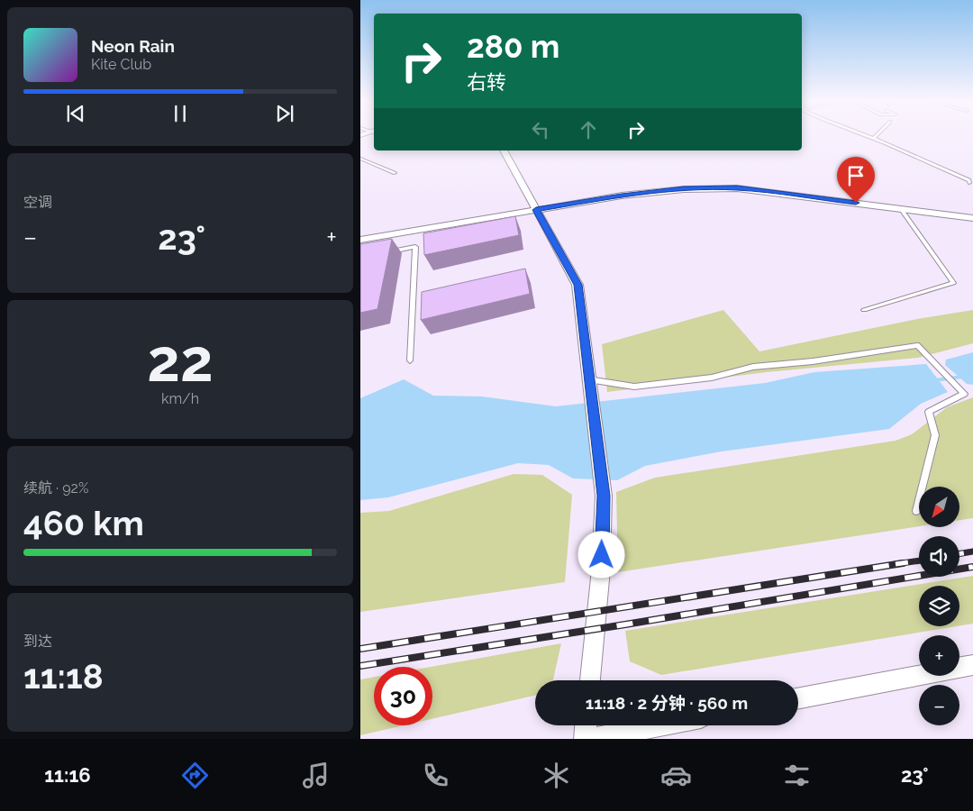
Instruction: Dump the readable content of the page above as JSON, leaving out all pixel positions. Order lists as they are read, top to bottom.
{
  "north": "bottom left",
  "page": {
    "turn": ["280 m", "右转"],
    "song": ["Neon Rain", "Kite Club"],
    "tile": [
      "空调",
      ["22", "km/h"],
      ["续航 · 92%", "460 km"],
      ["到达", "11:18"]
    ],
    "heat": ["−", "23°", "+"],
    "map_buttons": ["+", "−"],
    "limit": "30",
    "trip": "11:18 · 2 分钟 · 560 m",
    "tabs": ["11:16", "23°"]
  }
}
